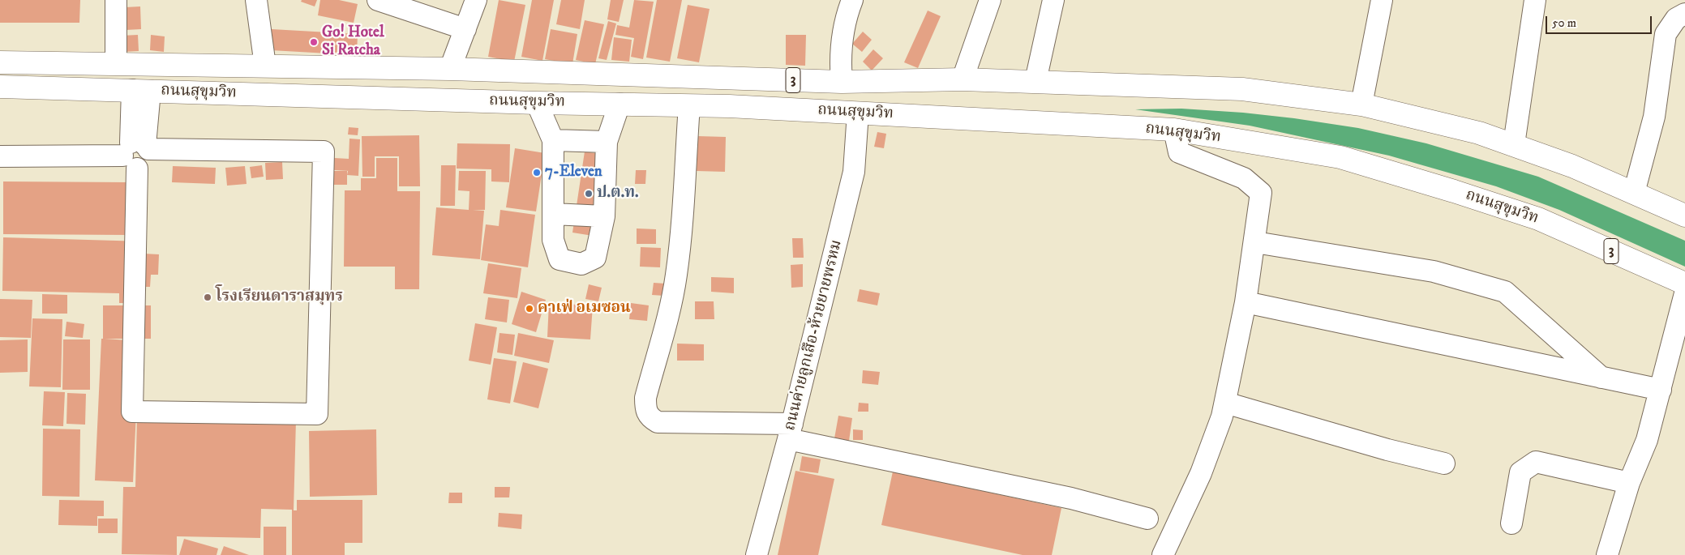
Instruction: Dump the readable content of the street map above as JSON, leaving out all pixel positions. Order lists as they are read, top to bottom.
{
  "streets": {
    "highway": ["3", "ถนนสุขุมวิท"],
    "street": ["ถนนค่ายลูกเสึอ-ห้วยยายพรหม"]
  },
  "crossings": [
    ["ถนนสุขุมวิท", "ถนนค่ายลูกเสึอ-ห้วยยายพรหม"]
  ],
  "places": [
    "Go! Hotel Si Ratcha",
    "7-Eleven",
    "ป.ต.ท.",
    "โรงเรียนดาราสมุทร",
    "คาเฟ่ อเมซอน"
  ],
  "scale_bar": "50 m"
}
